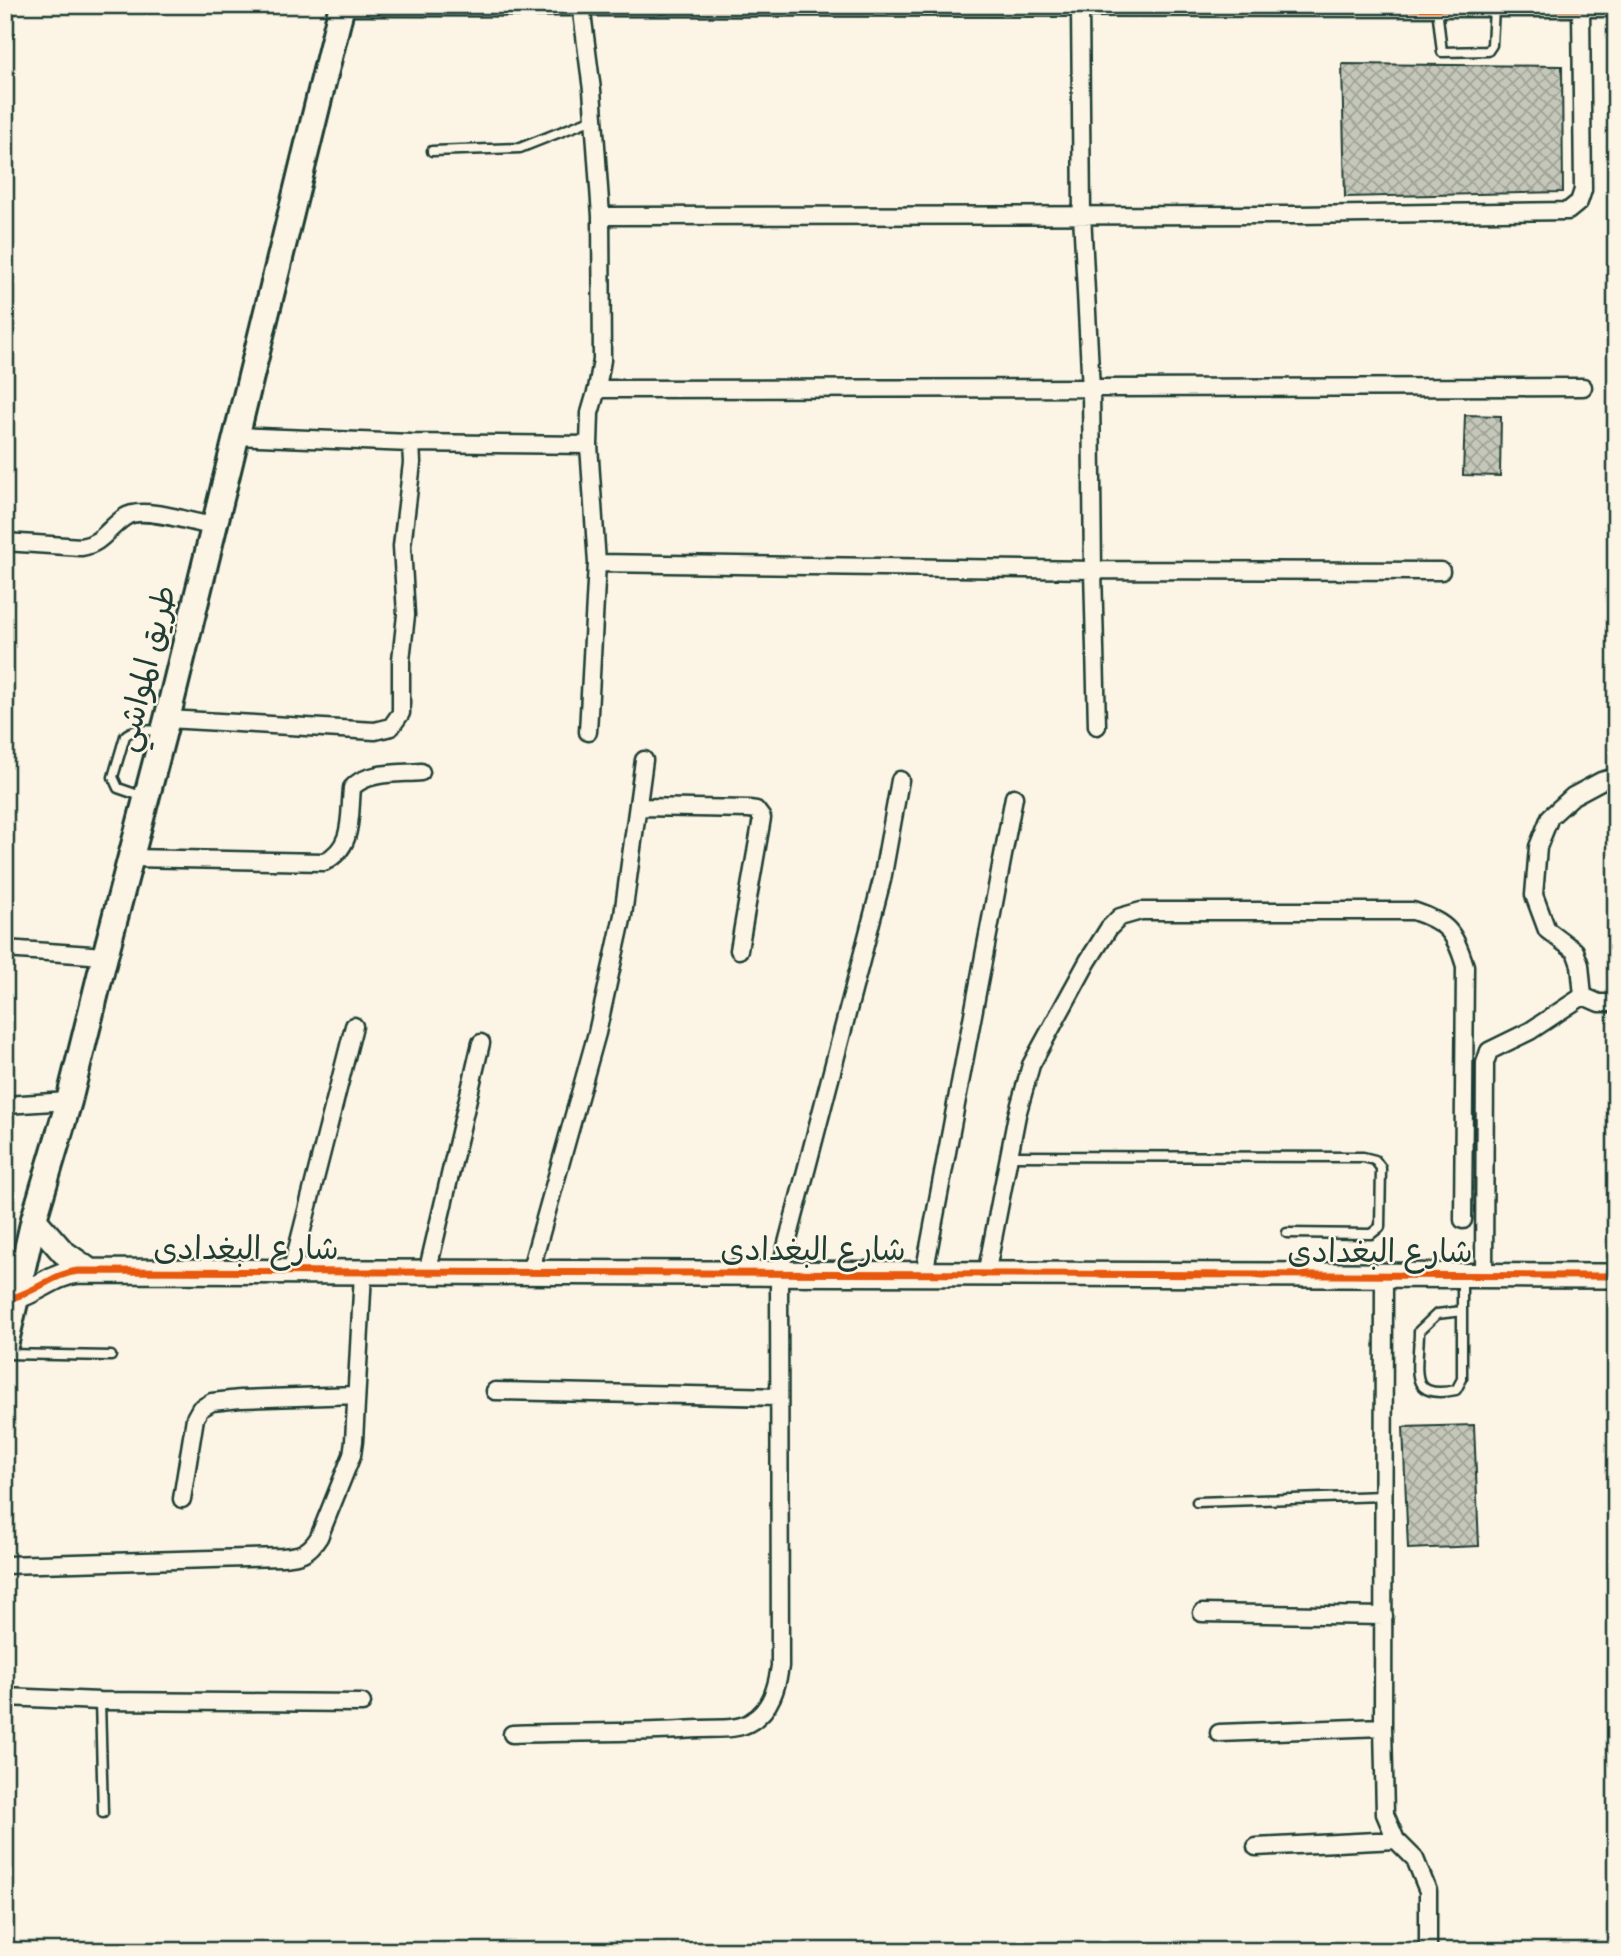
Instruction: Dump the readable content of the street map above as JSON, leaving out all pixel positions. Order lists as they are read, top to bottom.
{
  "streets": {
    "main road": ["طريق المواشي"],
    "street": ["شارع البغدادى"]
  },
  "crossings": [
    ["طريق المواشي", "شارع البغدادى"]
  ]
}
